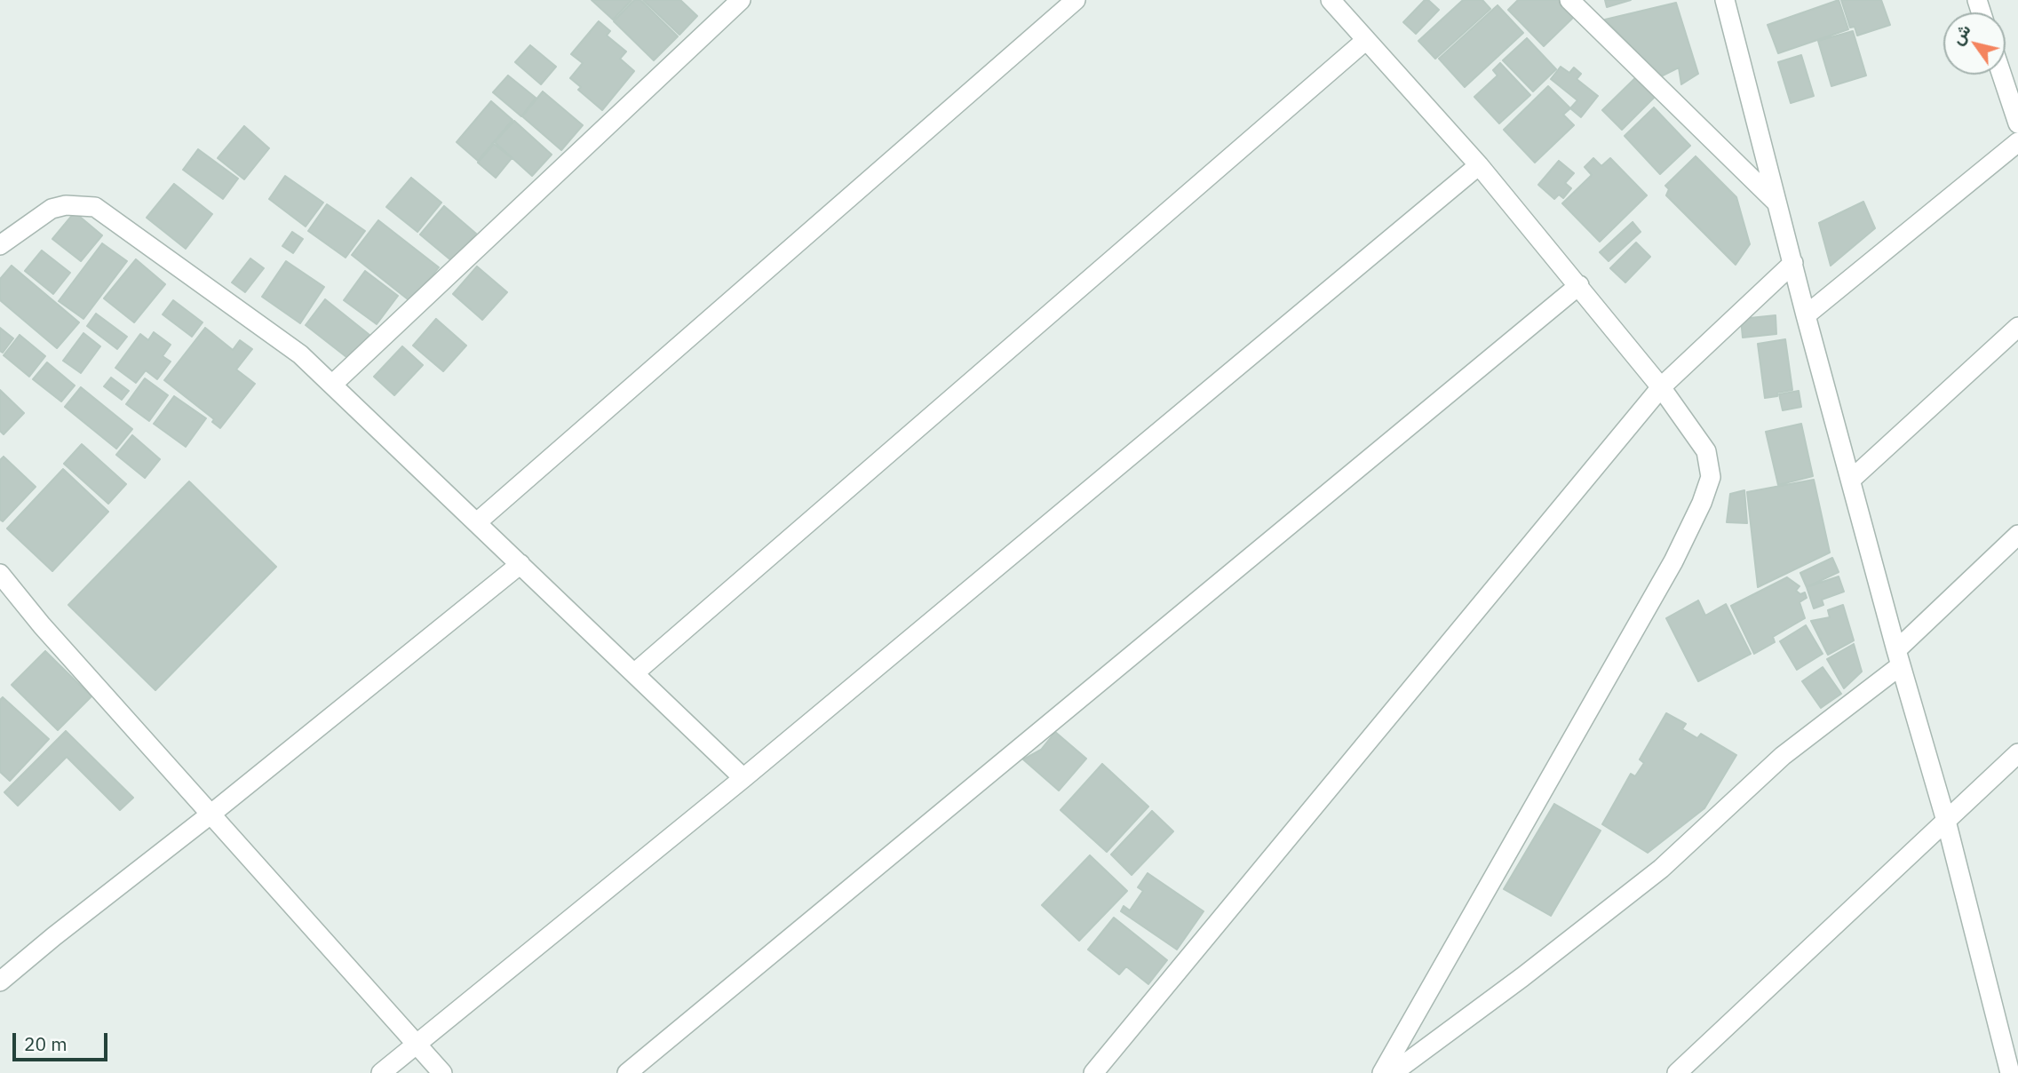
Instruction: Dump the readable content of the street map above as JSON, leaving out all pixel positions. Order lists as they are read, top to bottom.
{
  "scale_bar": "20 m",
  "north": "top left"
}
